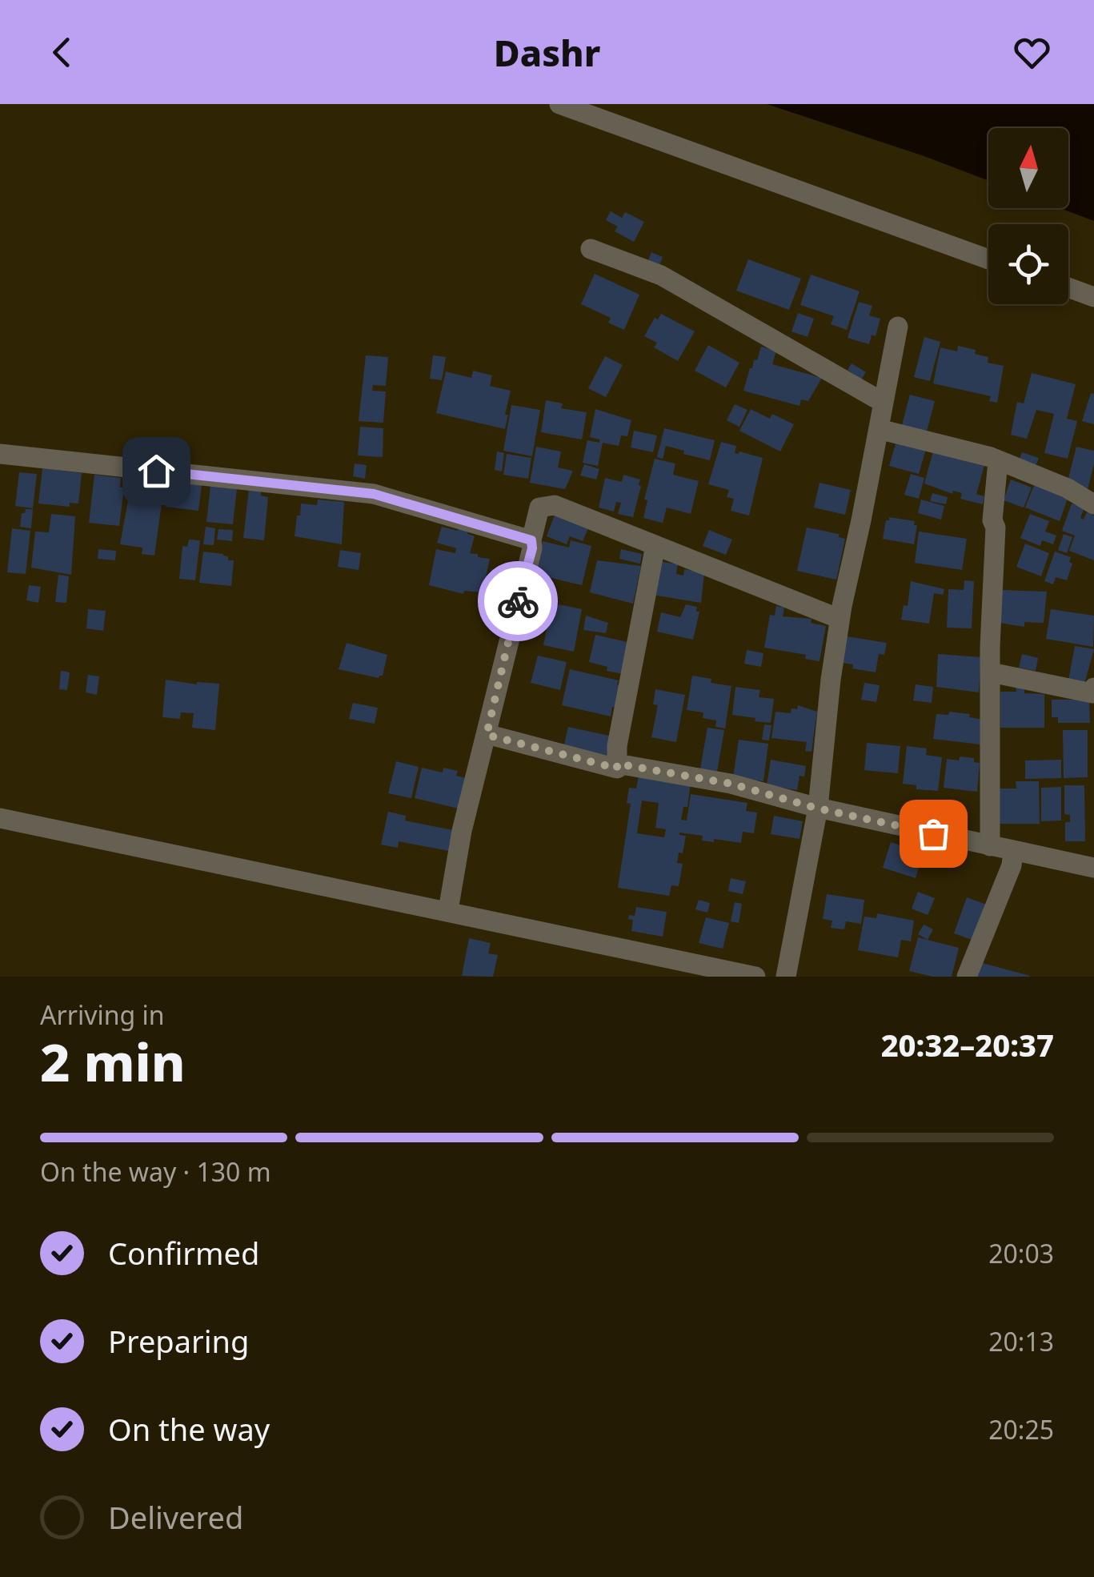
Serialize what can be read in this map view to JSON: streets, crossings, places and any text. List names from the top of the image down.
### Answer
{
  "north": "top",
  "page": {
    "header": "Dashr",
    "heading": ["2 min", "Arriving in", "20:32–20:37"],
    "bar": "On the way · 130 m",
    "list": [
      ["Confirmed", "20:03"],
      ["Preparing", "20:13"],
      ["On the way", "20:25"],
      "Delivered"
    ]
  }
}
